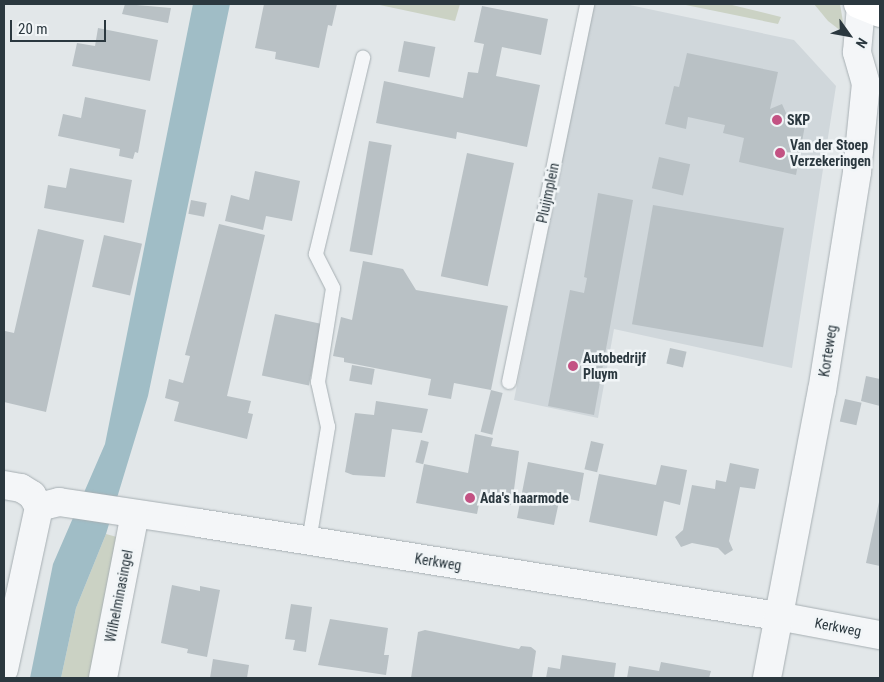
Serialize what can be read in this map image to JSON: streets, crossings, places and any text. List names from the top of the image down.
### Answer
{
  "streets": {
    "street": ["Korteweg", "Kerkweg", "Wilhelminasingel"],
    "lane": ["Pluijmplein"]
  },
  "crossings": [
    ["Korteweg", "Kerkweg"],
    ["Kerkweg", "Wilhelminasingel"]
  ],
  "places": [
    "SKP",
    "Van der Stoep Verzekeringen",
    "Autobedrijf Pluym",
    "Ada's haarmode"
  ],
  "scale_bar": "20 m",
  "north": "bottom right"
}
